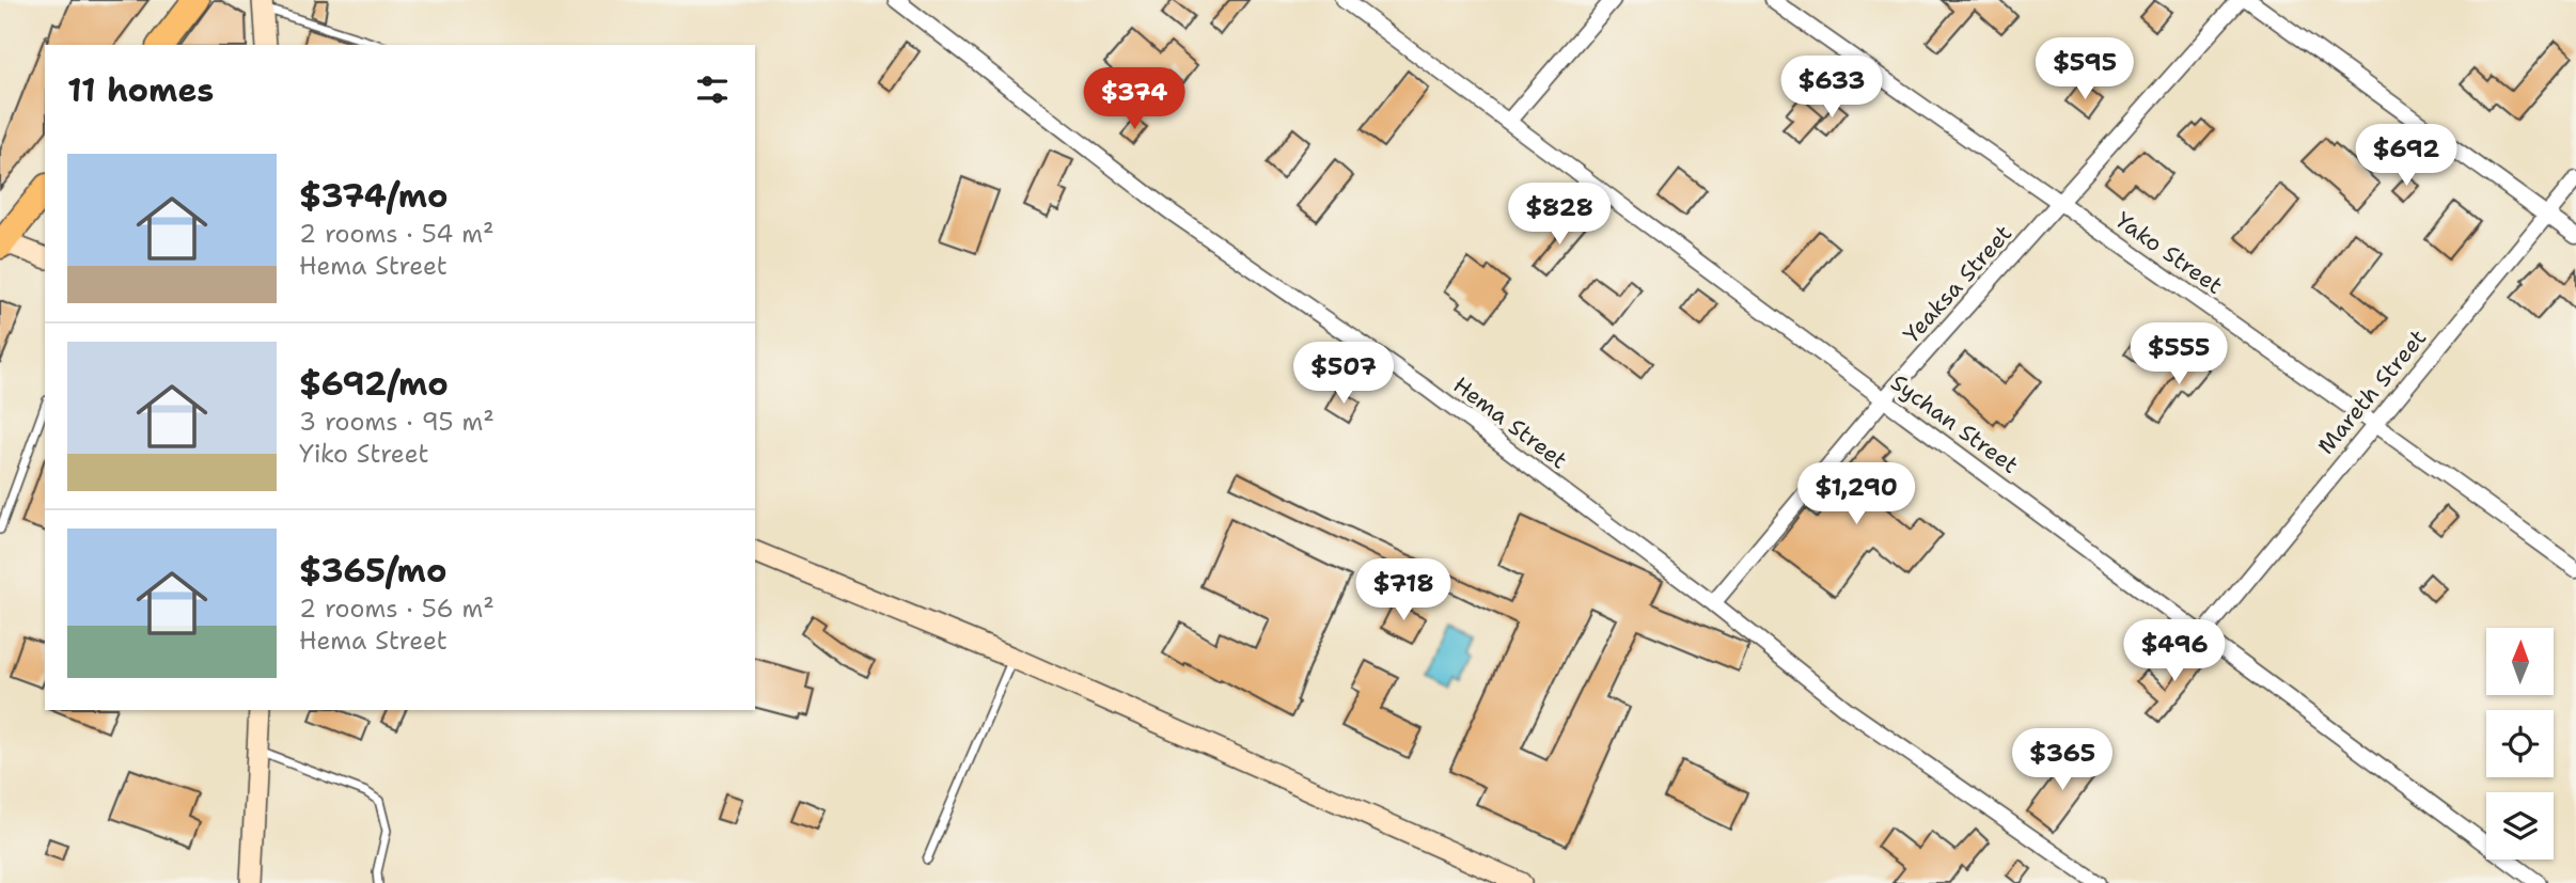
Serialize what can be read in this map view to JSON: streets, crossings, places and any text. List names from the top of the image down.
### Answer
{
  "streets": {
    "street": [
      "Yako Street",
      "Yeaksa Street",
      "Mareth Street",
      "Hema Street",
      "Sychan Street"
    ]
  },
  "crossings": [
    ["Yako Street", "Yeaksa Street"],
    ["Yako Street", "Mareth Street"],
    ["Yeaksa Street", "Hema Street"],
    ["Yeaksa Street", "Sychan Street"],
    ["Mareth Street", "Sychan Street"]
  ],
  "north": "top",
  "page": {
    "price": [
      "$595",
      "$633",
      "$374",
      "$692",
      "$828",
      "$555",
      "$507",
      "$1,290",
      "$718",
      "$496",
      "$365"
    ],
    "heading": "11 homes",
    "list": [
      {
        "name": "$374/mo",
        "note": "2 rooms · 54 m² · Hema Street"
      },
      {
        "name": "$692/mo",
        "note": "3 rooms · 95 m² · Yiko Street"
      },
      {
        "name": "$365/mo",
        "note": "2 rooms · 56 m² · Hema Street"
      }
    ]
  }
}
